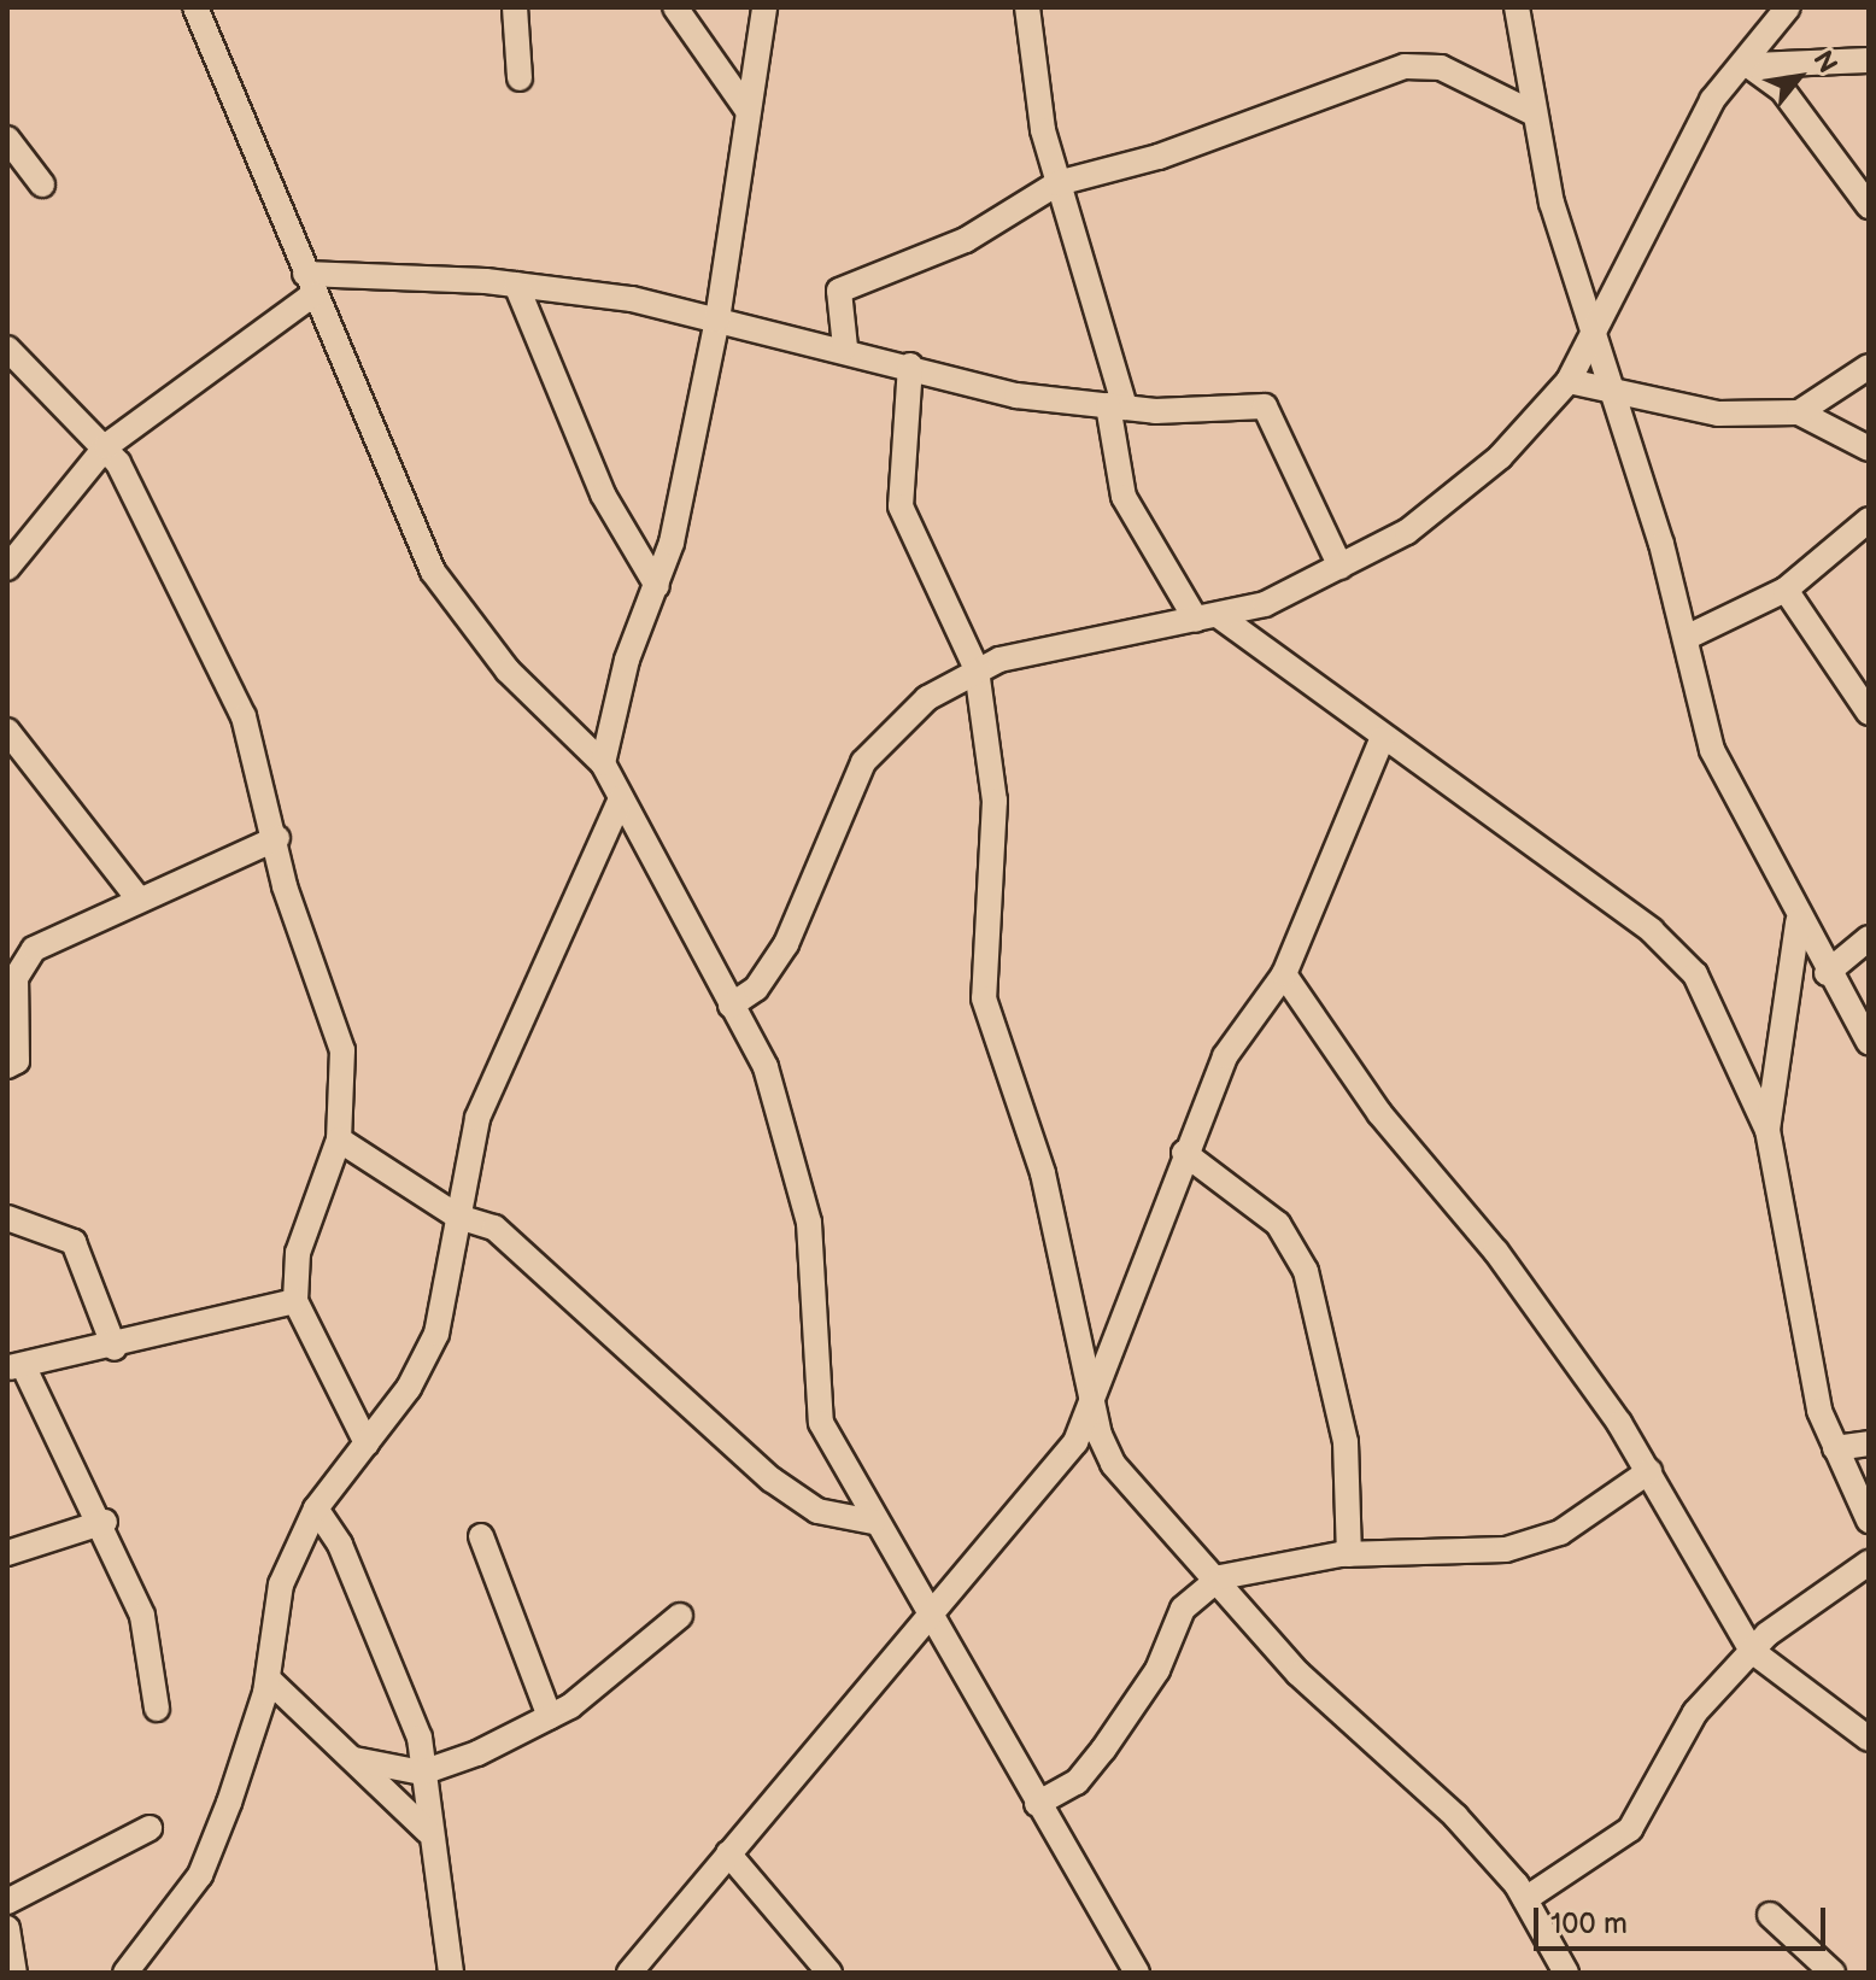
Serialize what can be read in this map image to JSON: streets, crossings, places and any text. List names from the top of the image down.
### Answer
{
  "scale_bar": "100 m",
  "north": "top right"
}
